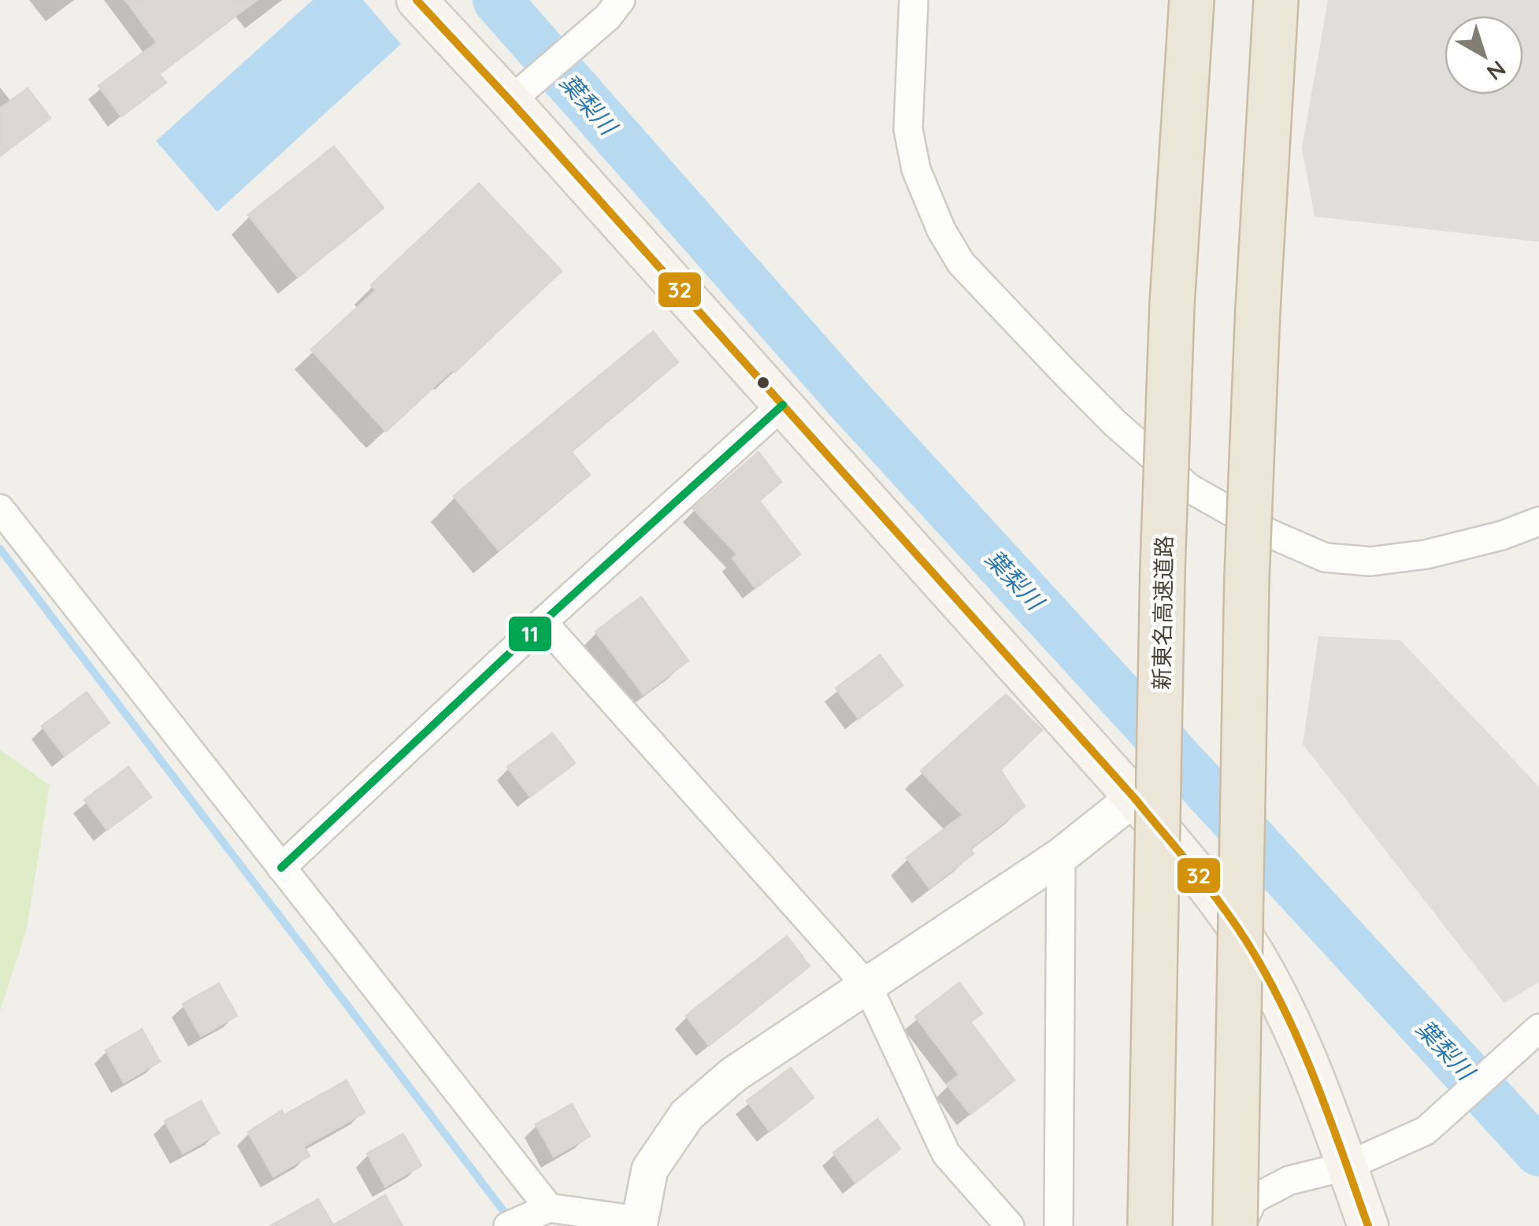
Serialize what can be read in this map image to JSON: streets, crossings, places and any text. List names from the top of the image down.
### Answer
{
  "streets": {
    "highway": ["新東名高速道路"]
  },
  "water": ["葉梨川"],
  "lines": ["transit line 32", "transit line 11"],
  "north": "bottom right"
}
